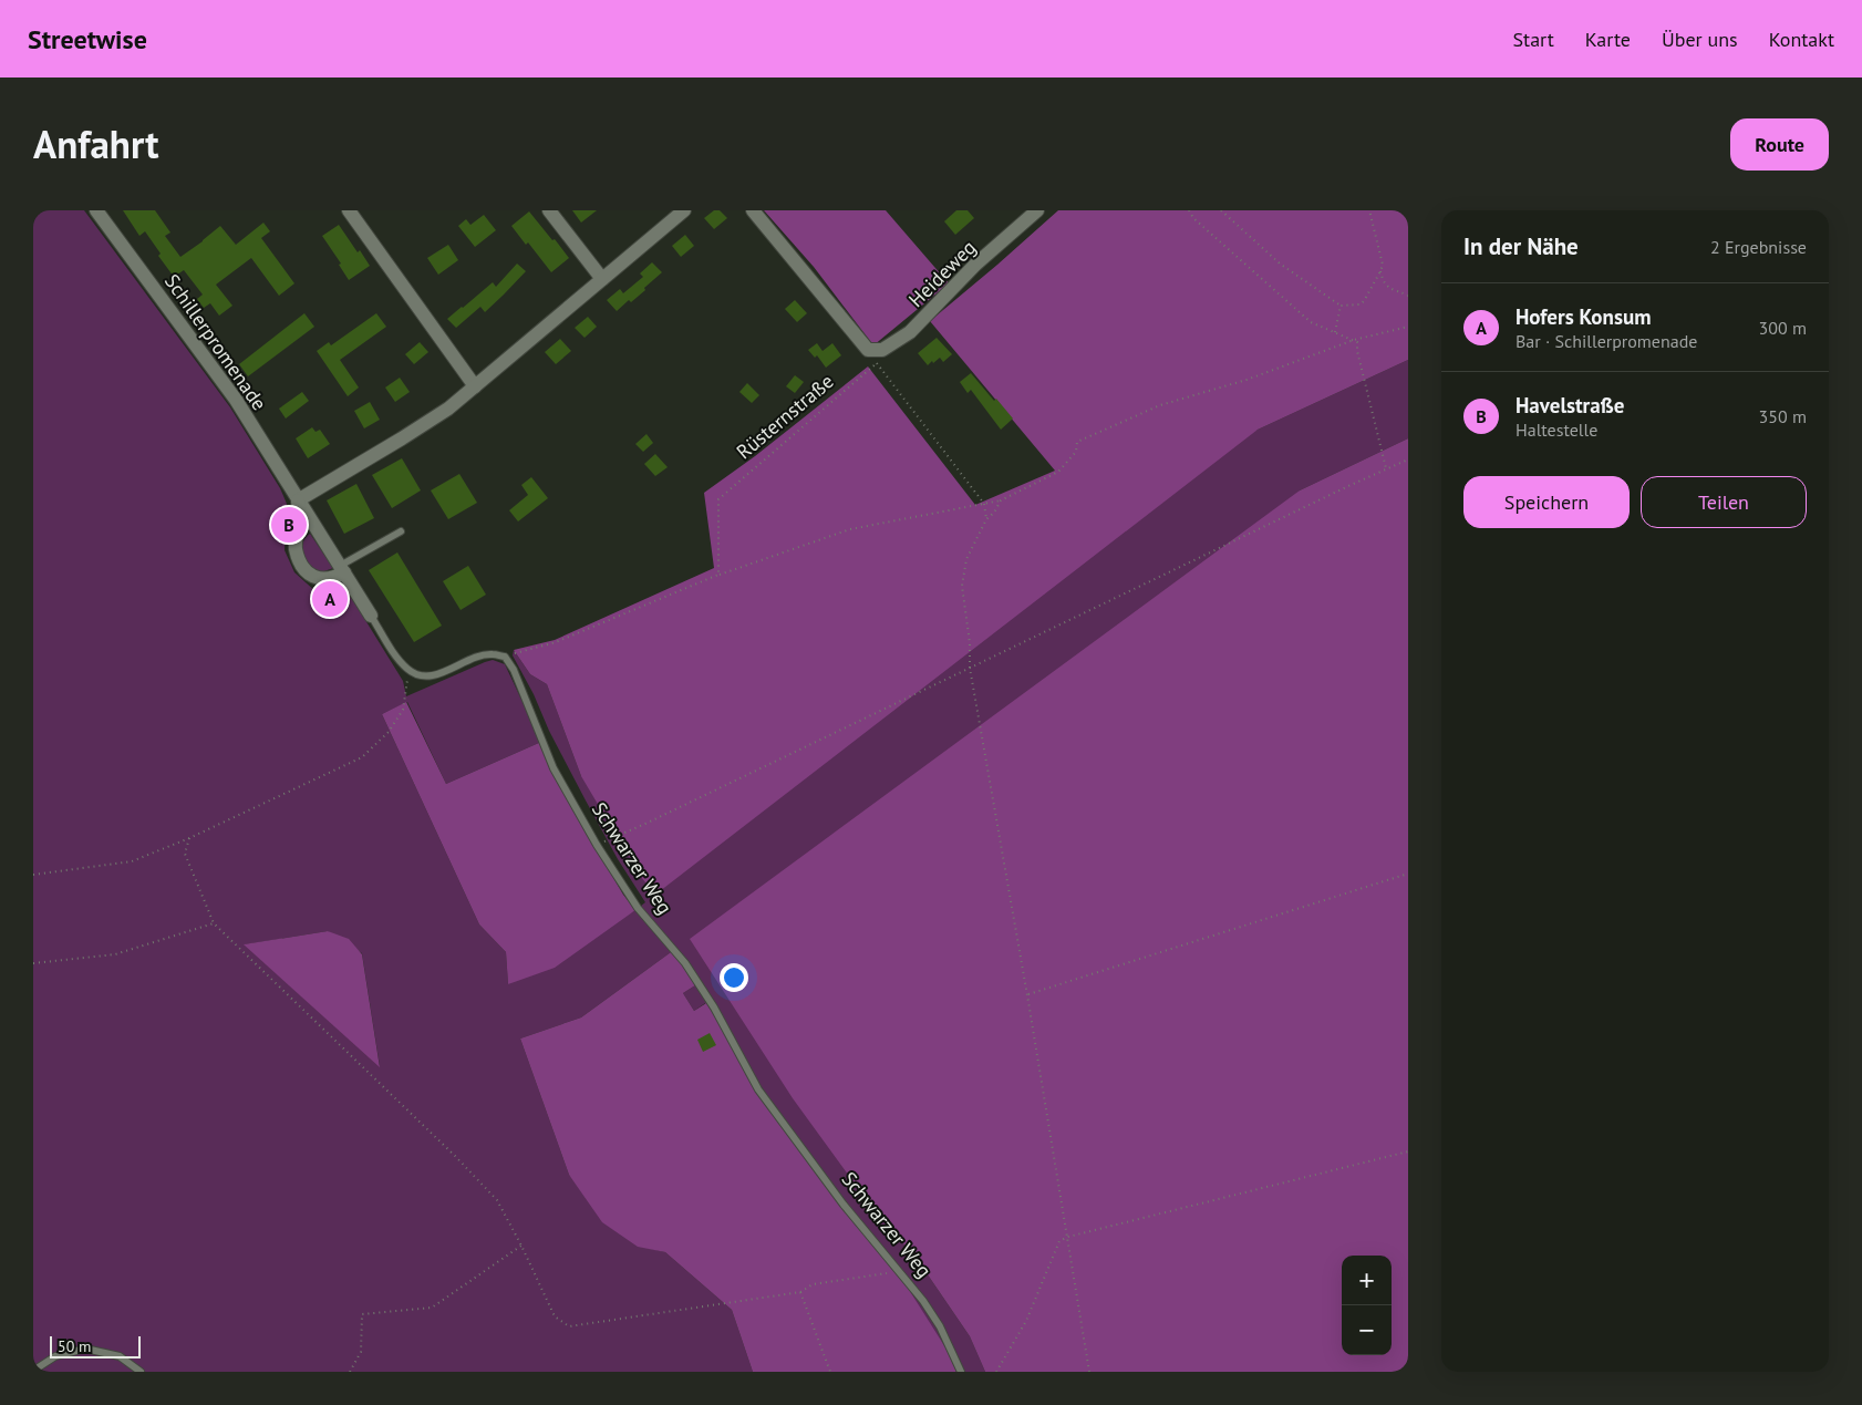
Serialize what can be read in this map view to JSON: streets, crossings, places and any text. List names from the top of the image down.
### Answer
{
  "streets": {
    "street": ["Heideweg", "Schillerpromenade"],
    "lane": ["Schwarzer Weg"],
    "path": ["Rüsternstraße"]
  },
  "scale_bar": "50 m",
  "page": {
    "header": "Streetwise",
    "nav": [
      "Start",
      "Karte",
      "Über uns",
      "Kontakt"
    ],
    "title": "Anfahrt",
    "buttons": [
      "Route",
      ["Speichern", "Teilen"]
    ],
    "heading": ["In der Nähe", "2 Ergebnisse"],
    "list": [
      {
        "mark": "A",
        "name": "Hofers Konsum",
        "note": "Bar · Schillerpromenade",
        "value": "300 m"
      },
      {
        "mark": "B",
        "name": "Havelstraße",
        "note": "Haltestelle",
        "value": "350 m"
      }
    ],
    "pins": ["B", "A"],
    "map_buttons": ["+", "−"],
    "scale": "50 m"
  }
}
